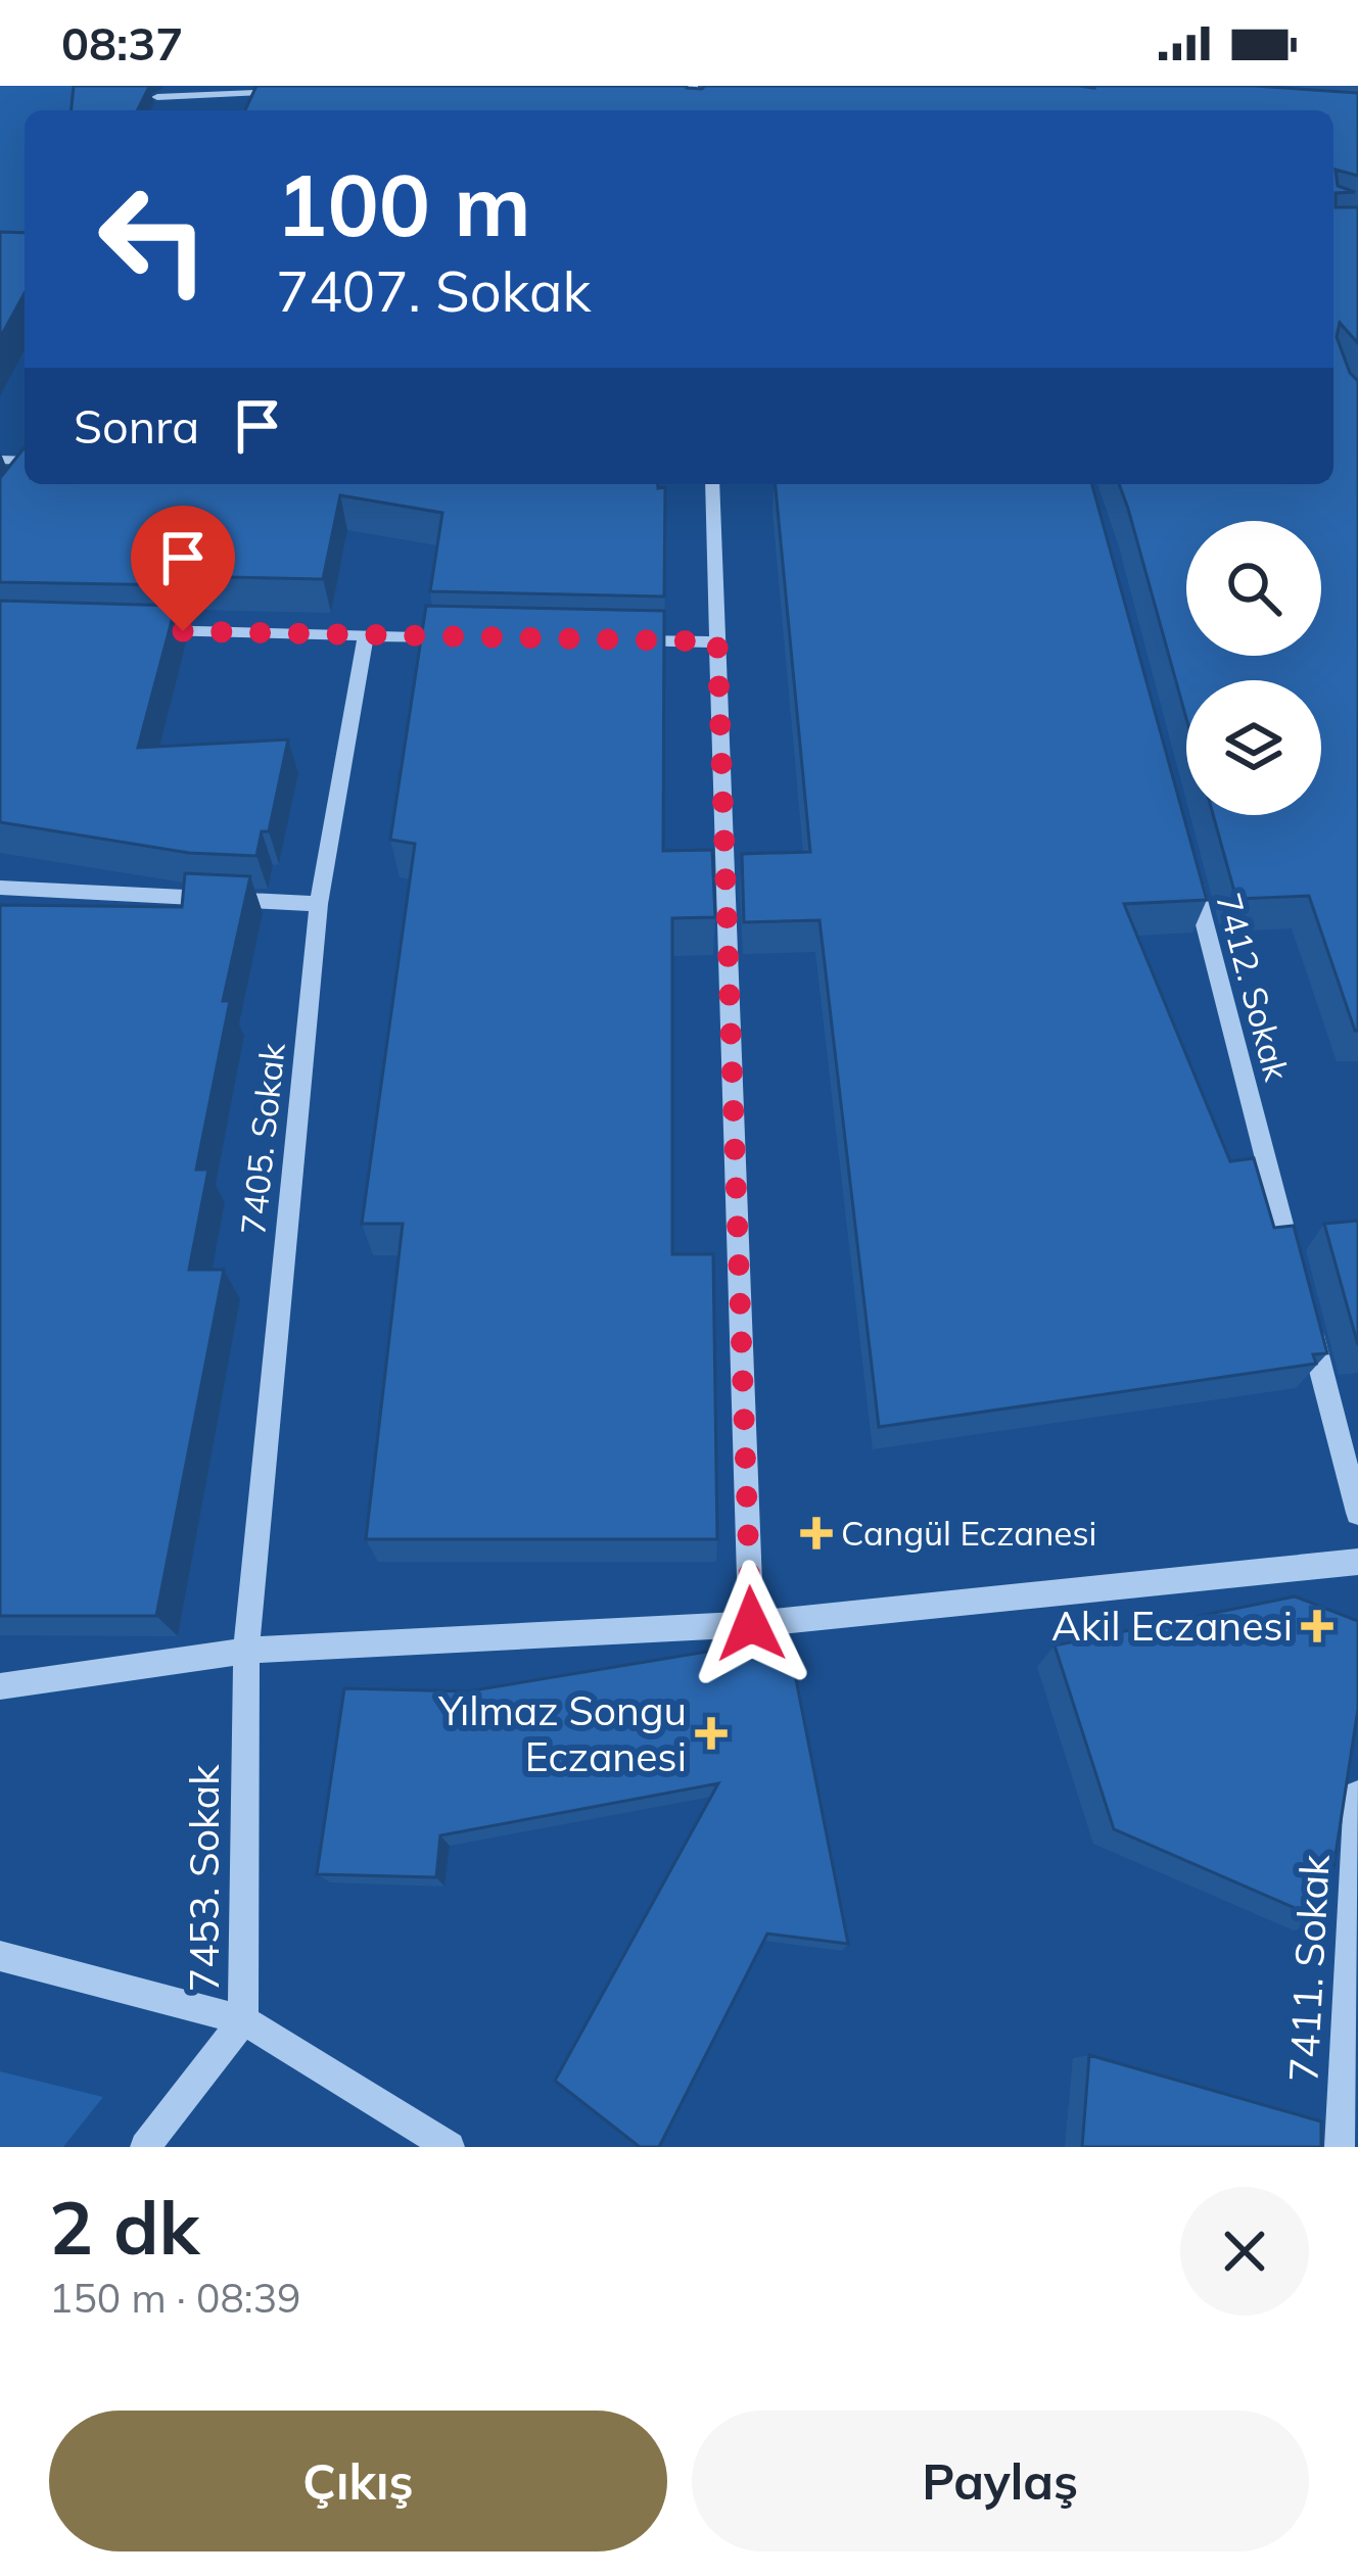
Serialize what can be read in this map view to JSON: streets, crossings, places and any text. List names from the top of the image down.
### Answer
{
  "streets": {
    "street": [
      "7412. Sokak",
      "7405. Sokak",
      "7453. Sokak",
      "7411. Sokak"
    ]
  },
  "crossings": [
    ["7405. Sokak", "7453. Sokak"]
  ],
  "places": {
    "health": ["Cangül Eczanesi", "Akil Eczanesi", "Yılmaz Songu Eczanesi"]
  },
  "page": {
    "status": "08:37",
    "turn": ["100 m", "7407. Sokak"],
    "then": "Sonra",
    "heading": ["2 dk", "150 m · 08:39"],
    "buttons": ["Çıkış", "Paylaş"]
  }
}
